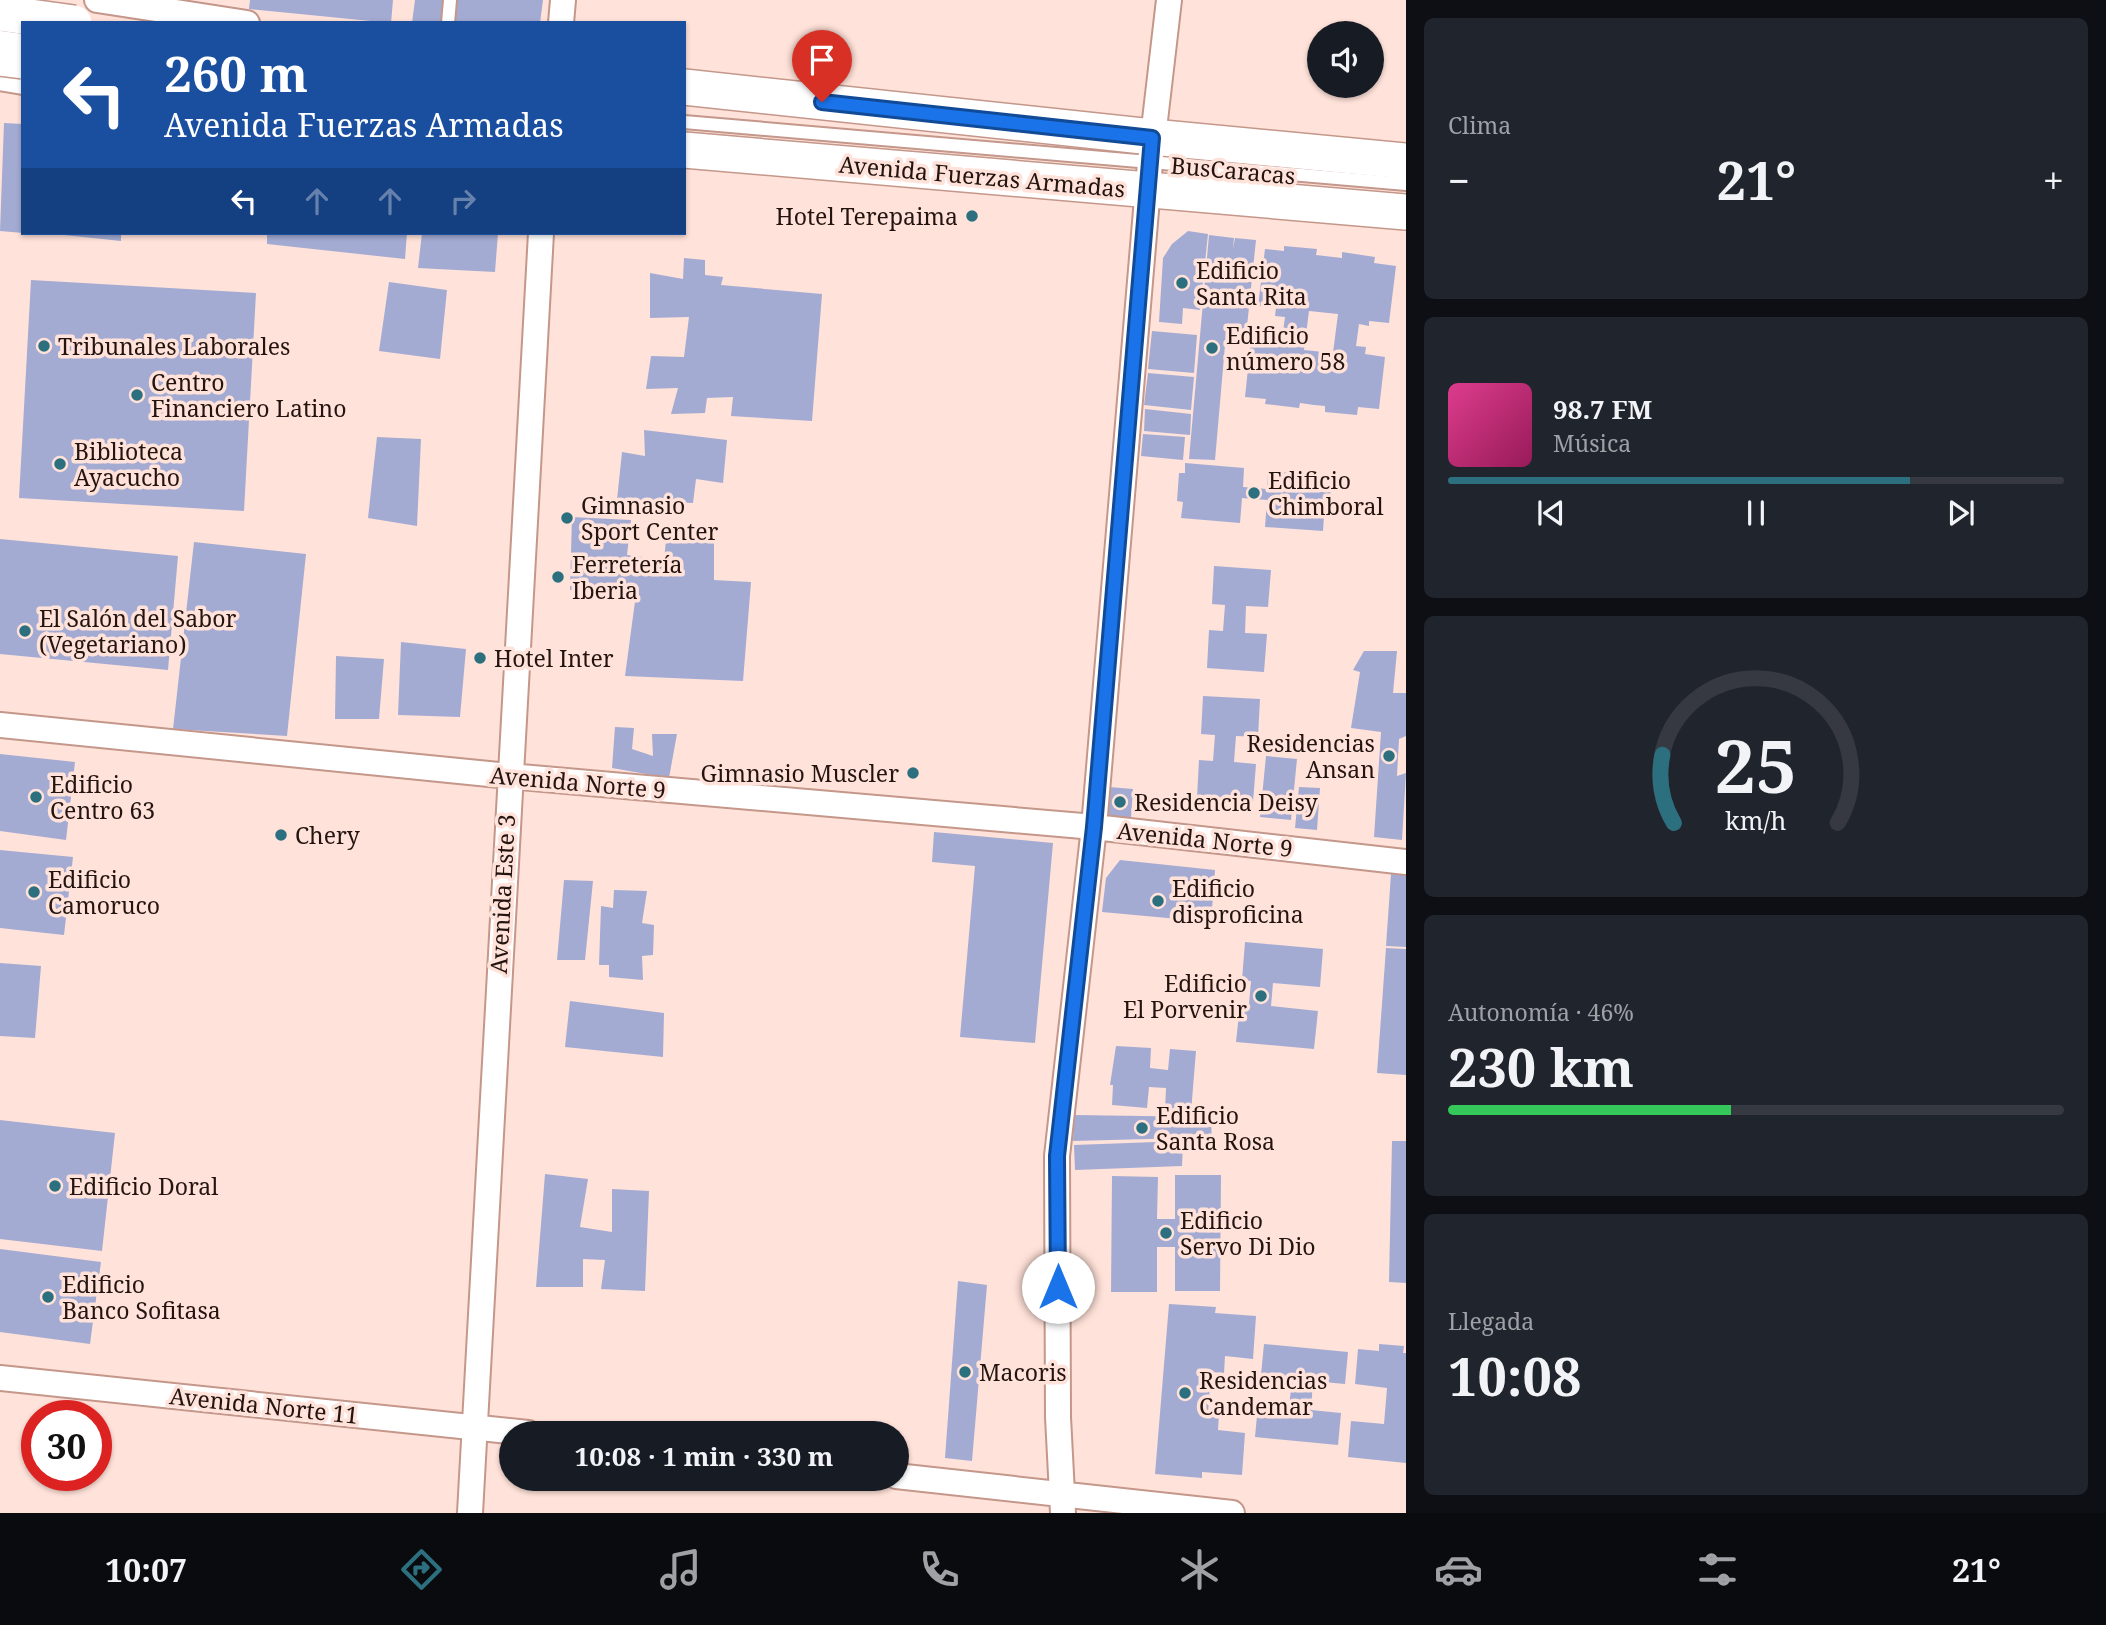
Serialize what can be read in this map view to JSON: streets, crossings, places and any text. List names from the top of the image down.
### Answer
{
  "streets": {
    "main road": ["Avenida Fuerzas Armadas"],
    "street": ["Avenida Norte 9", "Avenida Este 3", "Avenida Norte 11"],
    "lane": ["BusCaracas"]
  },
  "crossings": [
    ["BusCaracas", "Avenida Fuerzas Armadas"],
    ["Avenida Norte 9", "Avenida Este 3"],
    ["Avenida Este 3", "Avenida Norte 11"]
  ],
  "places": [
    "Hotel Terepaima",
    "Edificio Santa Rita",
    "Tribunales Laborales",
    "Edificio número 58",
    "Centro Financiero Latino",
    "Biblioteca Ayacucho",
    "Edificio Chimboral",
    "Gimnasio Sport Center",
    "Ferretería Iberia",
    "El Salón del Sabor (Vegetariano)",
    "Hotel Inter",
    "Residencias Ansan",
    "Gimnasio Muscler",
    "Edificio Centro 63",
    "Residencia Deisy",
    "Chery",
    "Edificio Camoruco",
    "Edificio disproficina",
    "Edificio El Porvenir",
    "Edificio Santa Rosa",
    "Edificio Doral",
    "Edificio Servo Di Dio",
    "Edificio Banco Sofitasa",
    "Macoris",
    "Residencias Candemar"
  ],
  "page": {
    "tile": [
      "Clima",
      ["Autonomía · 46%", "230 km"],
      ["Llegada", "10:08"]
    ],
    "turn": ["260 m", "Avenida Fuerzas Armadas"],
    "heat": ["−", "21°", "+"],
    "song": ["98.7 FM", "Música"],
    "limit": "30",
    "trip": "10:08 · 1 min · 330 m",
    "tabs": ["10:07", "21°"],
    "gauge": ["25", "km/h"]
  }
}
